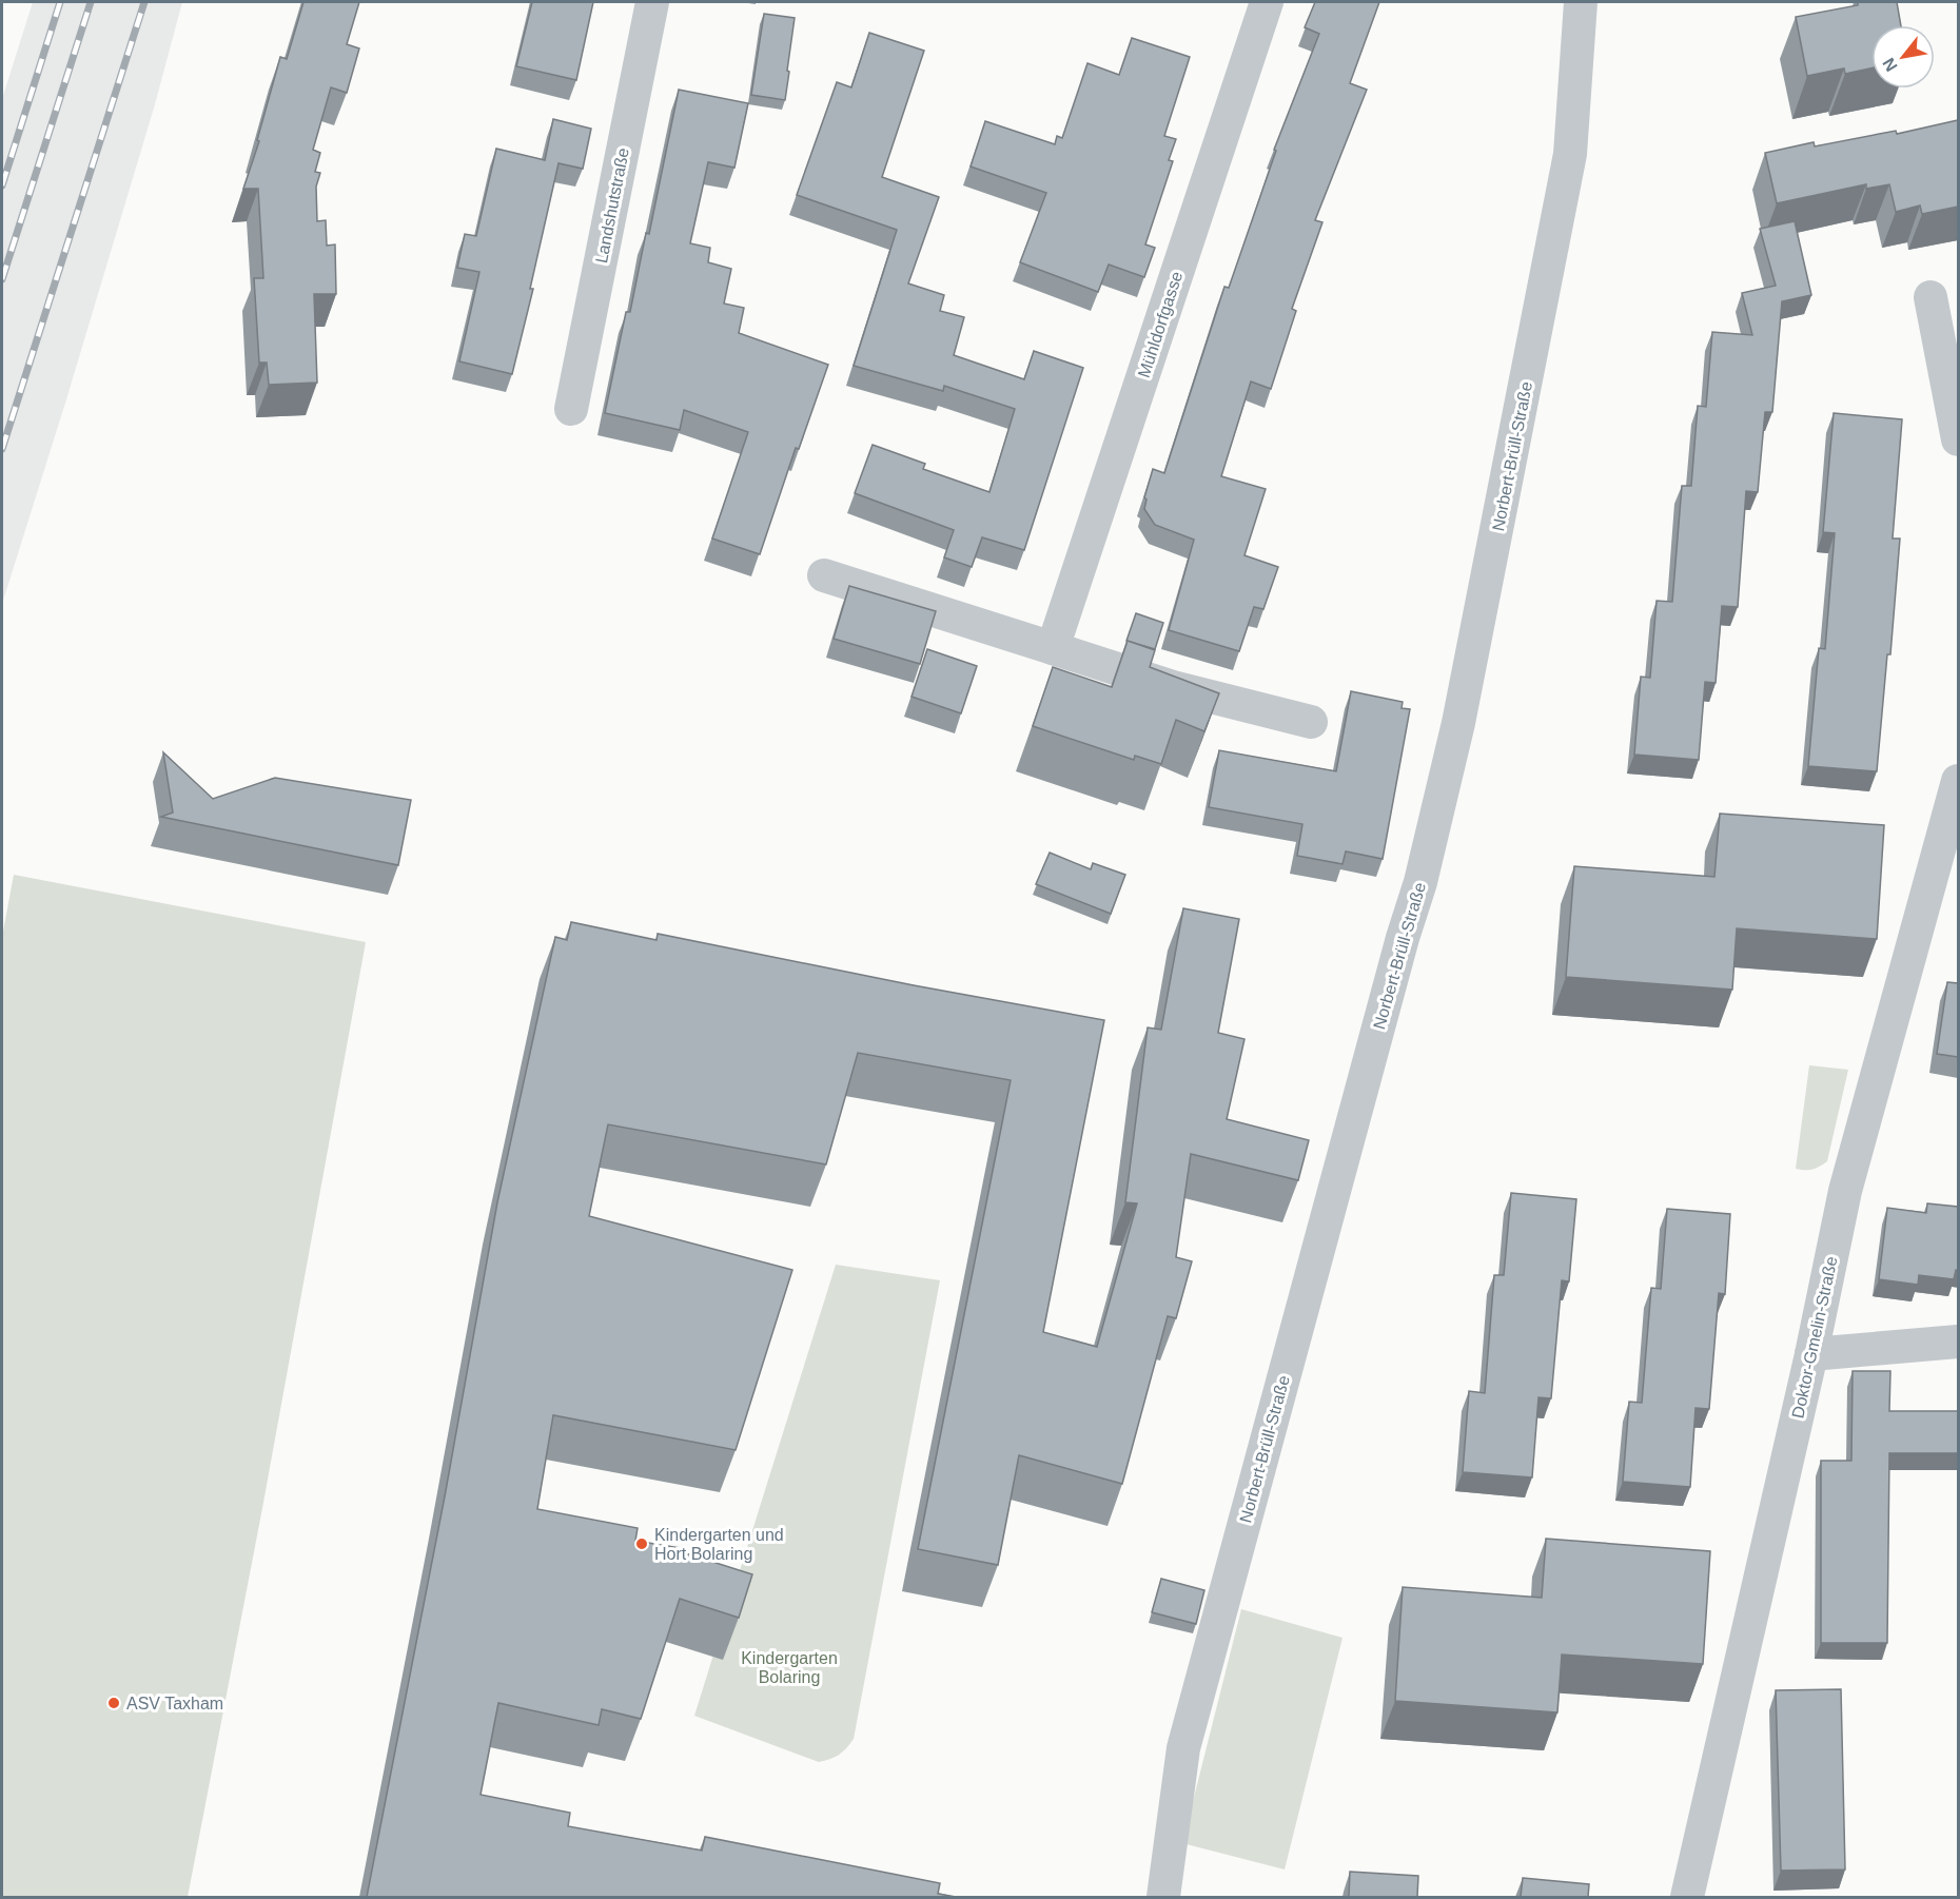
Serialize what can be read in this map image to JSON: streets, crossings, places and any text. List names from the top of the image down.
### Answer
{
  "streets": {
    "street": [
      "Landshutstraße",
      "Mühldorfgasse",
      "Norbert-Brüll-Straße",
      "Doktor-Gmelin-Straße"
    ]
  },
  "parks": ["Kindergarten Bolaring"],
  "places": ["Kindergarten und Hort Bolaring", "ASV Taxham"],
  "north": "bottom left"
}
